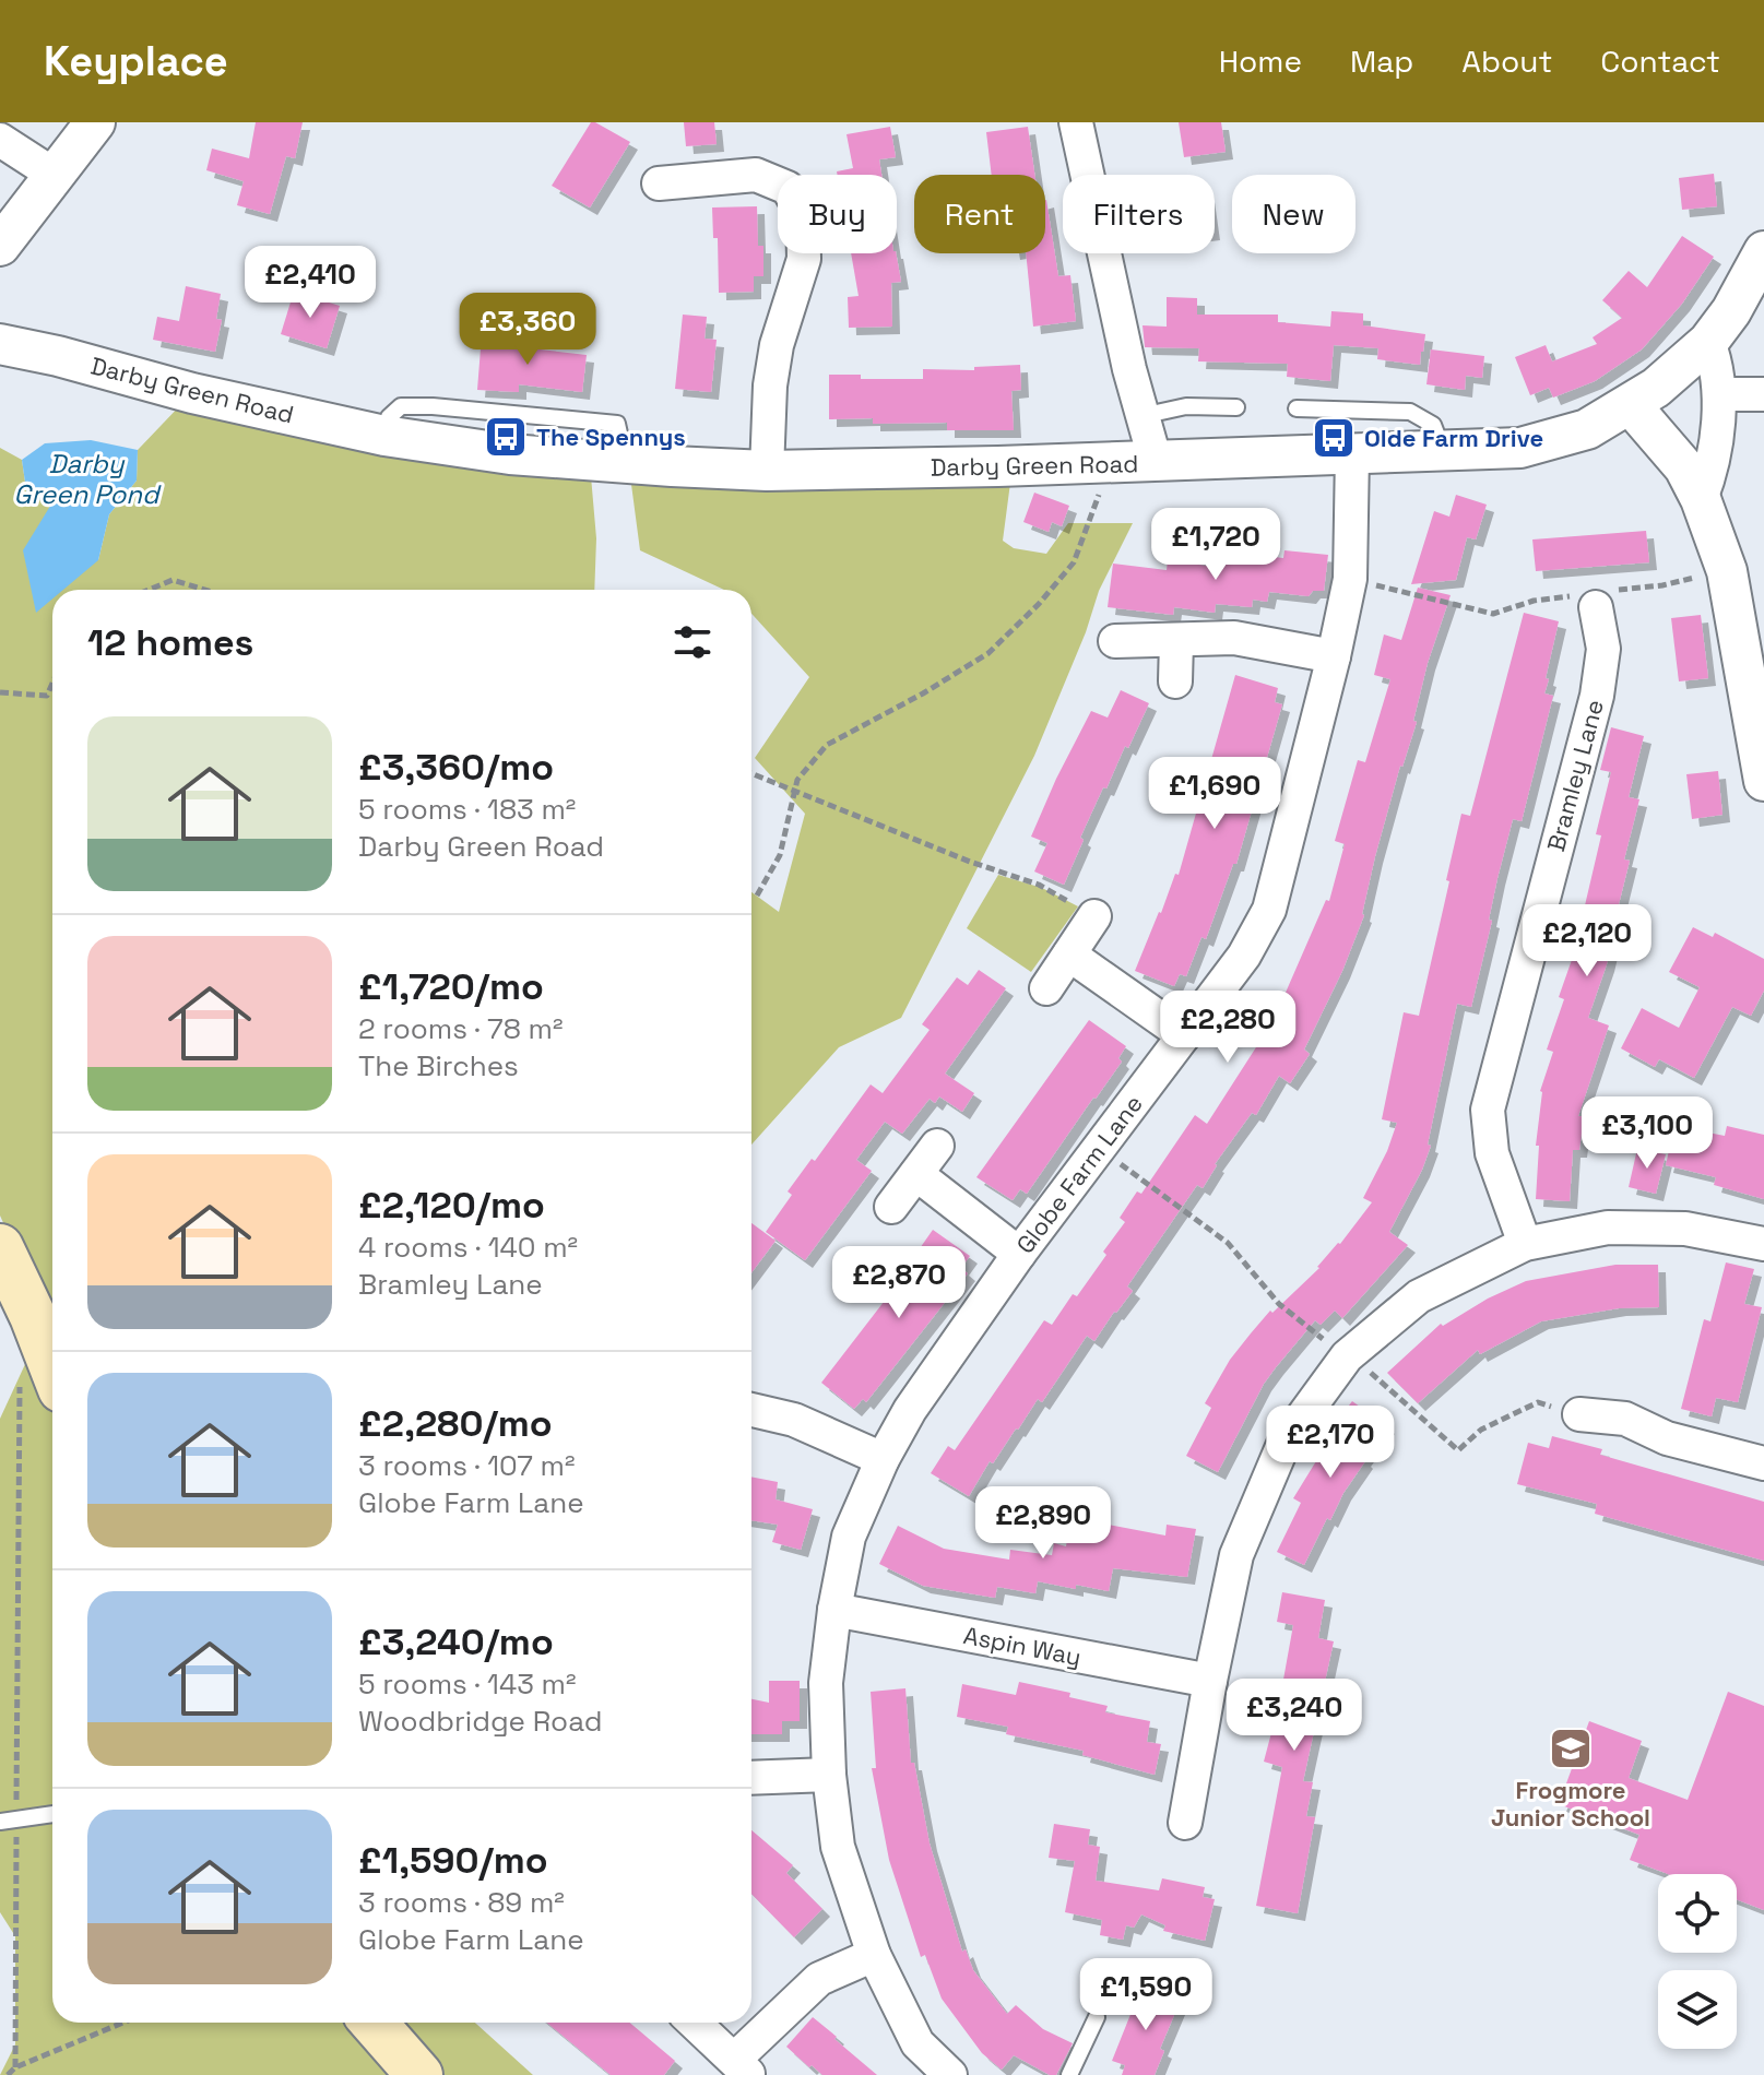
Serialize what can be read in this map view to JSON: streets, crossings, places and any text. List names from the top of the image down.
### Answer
{
  "streets": {
    "street": [
      "Darby Green Road",
      "Bramley Lane",
      "Globe Farm Lane",
      "Aspin Way"
    ]
  },
  "crossings": [
    ["Darby Green Road", "Globe Farm Lane"],
    ["Globe Farm Lane", "Aspin Way"]
  ],
  "water": ["Darby Green Pond"],
  "places": {
    "bus stop": ["The Spennys", "Olde Farm Drive"],
    "school or university": ["Frogmore Junior School"]
  },
  "page": {
    "header": "Keyplace",
    "nav": [
      "Home",
      "Map",
      "About",
      "Contact"
    ],
    "chip": [
      "Buy",
      "Rent",
      "Filters",
      "New"
    ],
    "price": [
      "£2,410",
      "£3,360",
      "£1,720",
      "£1,690",
      "£2,120",
      "£2,280",
      "£3,100",
      "£2,870",
      "£2,170",
      "£2,890",
      "£3,240",
      "£1,590"
    ],
    "heading": "12 homes",
    "list": [
      {
        "name": "£3,360/mo",
        "note": "5 rooms · 183 m² · Darby Green Road"
      },
      {
        "name": "£1,720/mo",
        "note": "2 rooms · 78 m² · The Birches"
      },
      {
        "name": "£2,120/mo",
        "note": "4 rooms · 140 m² · Bramley Lane"
      },
      {
        "name": "£2,280/mo",
        "note": "3 rooms · 107 m² · Globe Farm Lane"
      },
      {
        "name": "£3,240/mo",
        "note": "5 rooms · 143 m² · Woodbridge Road"
      },
      {
        "name": "£1,590/mo",
        "note": "3 rooms · 89 m² · Globe Farm Lane"
      }
    ]
  }
}
